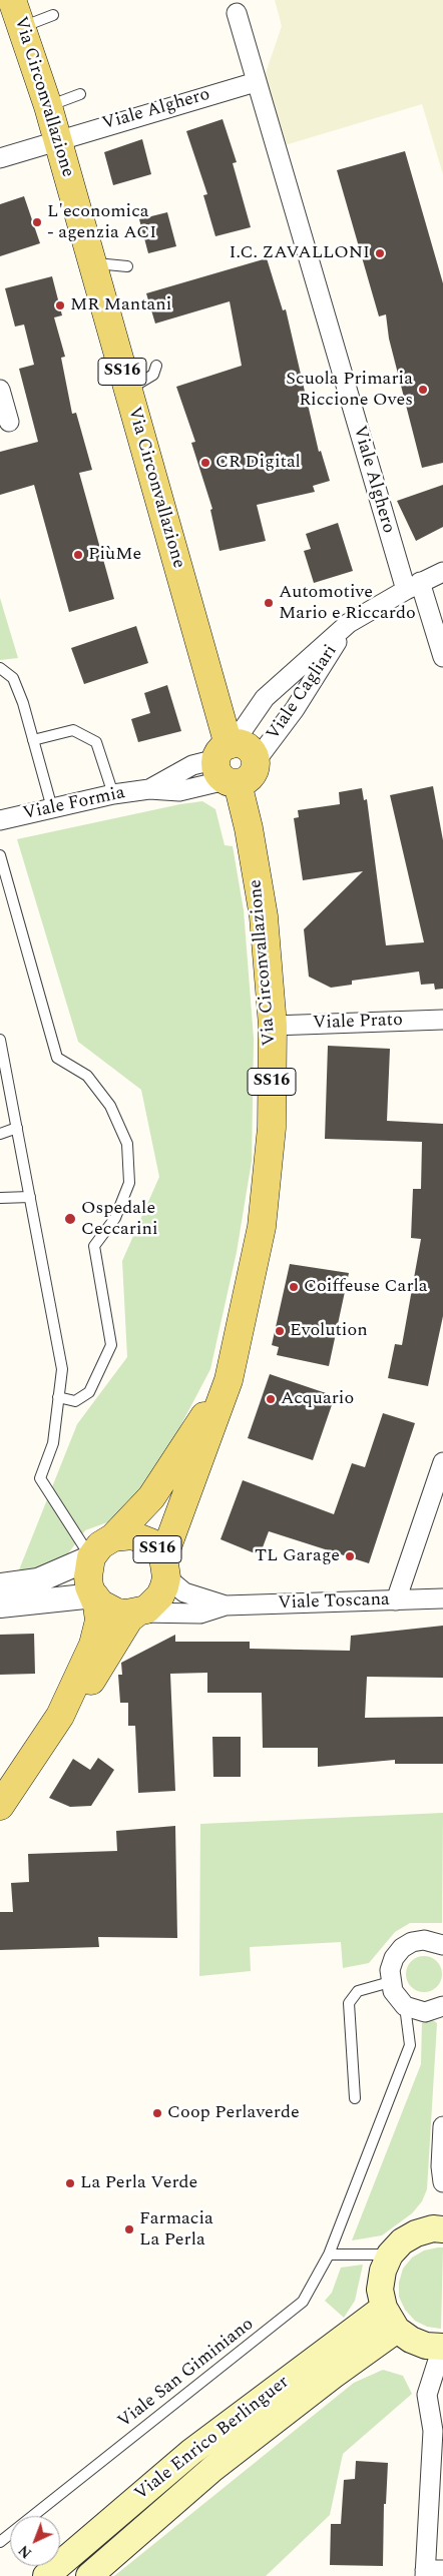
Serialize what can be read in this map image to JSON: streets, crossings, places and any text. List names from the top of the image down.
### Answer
{
  "streets": {
    "main road": ["Via Circonvallazione", "SS16", "Viale Enrico Berlinguer"],
    "street": [
      "Viale Alghero",
      "Viale Cagliari",
      "Viale Formia",
      "Viale Prato",
      "Viale Toscana"
    ],
    "lane": ["Viale San Giminiano"]
  },
  "crossings": [
    ["Via Circonvallazione", "Viale Alghero"],
    ["Via Circonvallazione", "SS16"],
    ["Via Circonvallazione", "Viale Cagliari"],
    ["Via Circonvallazione", "Viale Formia"],
    ["Via Circonvallazione", "Viale Prato"],
    ["Via Circonvallazione", "Viale Toscana"],
    ["Viale Alghero", "Viale Cagliari"],
    ["SS16", "Viale Toscana"],
    ["Viale Cagliari", "Viale Formia"]
  ],
  "places": [
    "L'economica - agenzia ACI",
    "I.C. ZAVALLONI",
    "MR Mantani",
    "Scuola Primaria Riccione Oves",
    "CR Digital",
    "PiùMe",
    "Automotive Mario e Riccardo",
    "Ospedale Ceccarini",
    "Coiffeuse Carla",
    "Evolution",
    "Acquario",
    "TL Garage",
    "Coop Perlaverde",
    "La Perla Verde",
    "Farmacia La Perla"
  ],
  "north": "bottom left"
}
